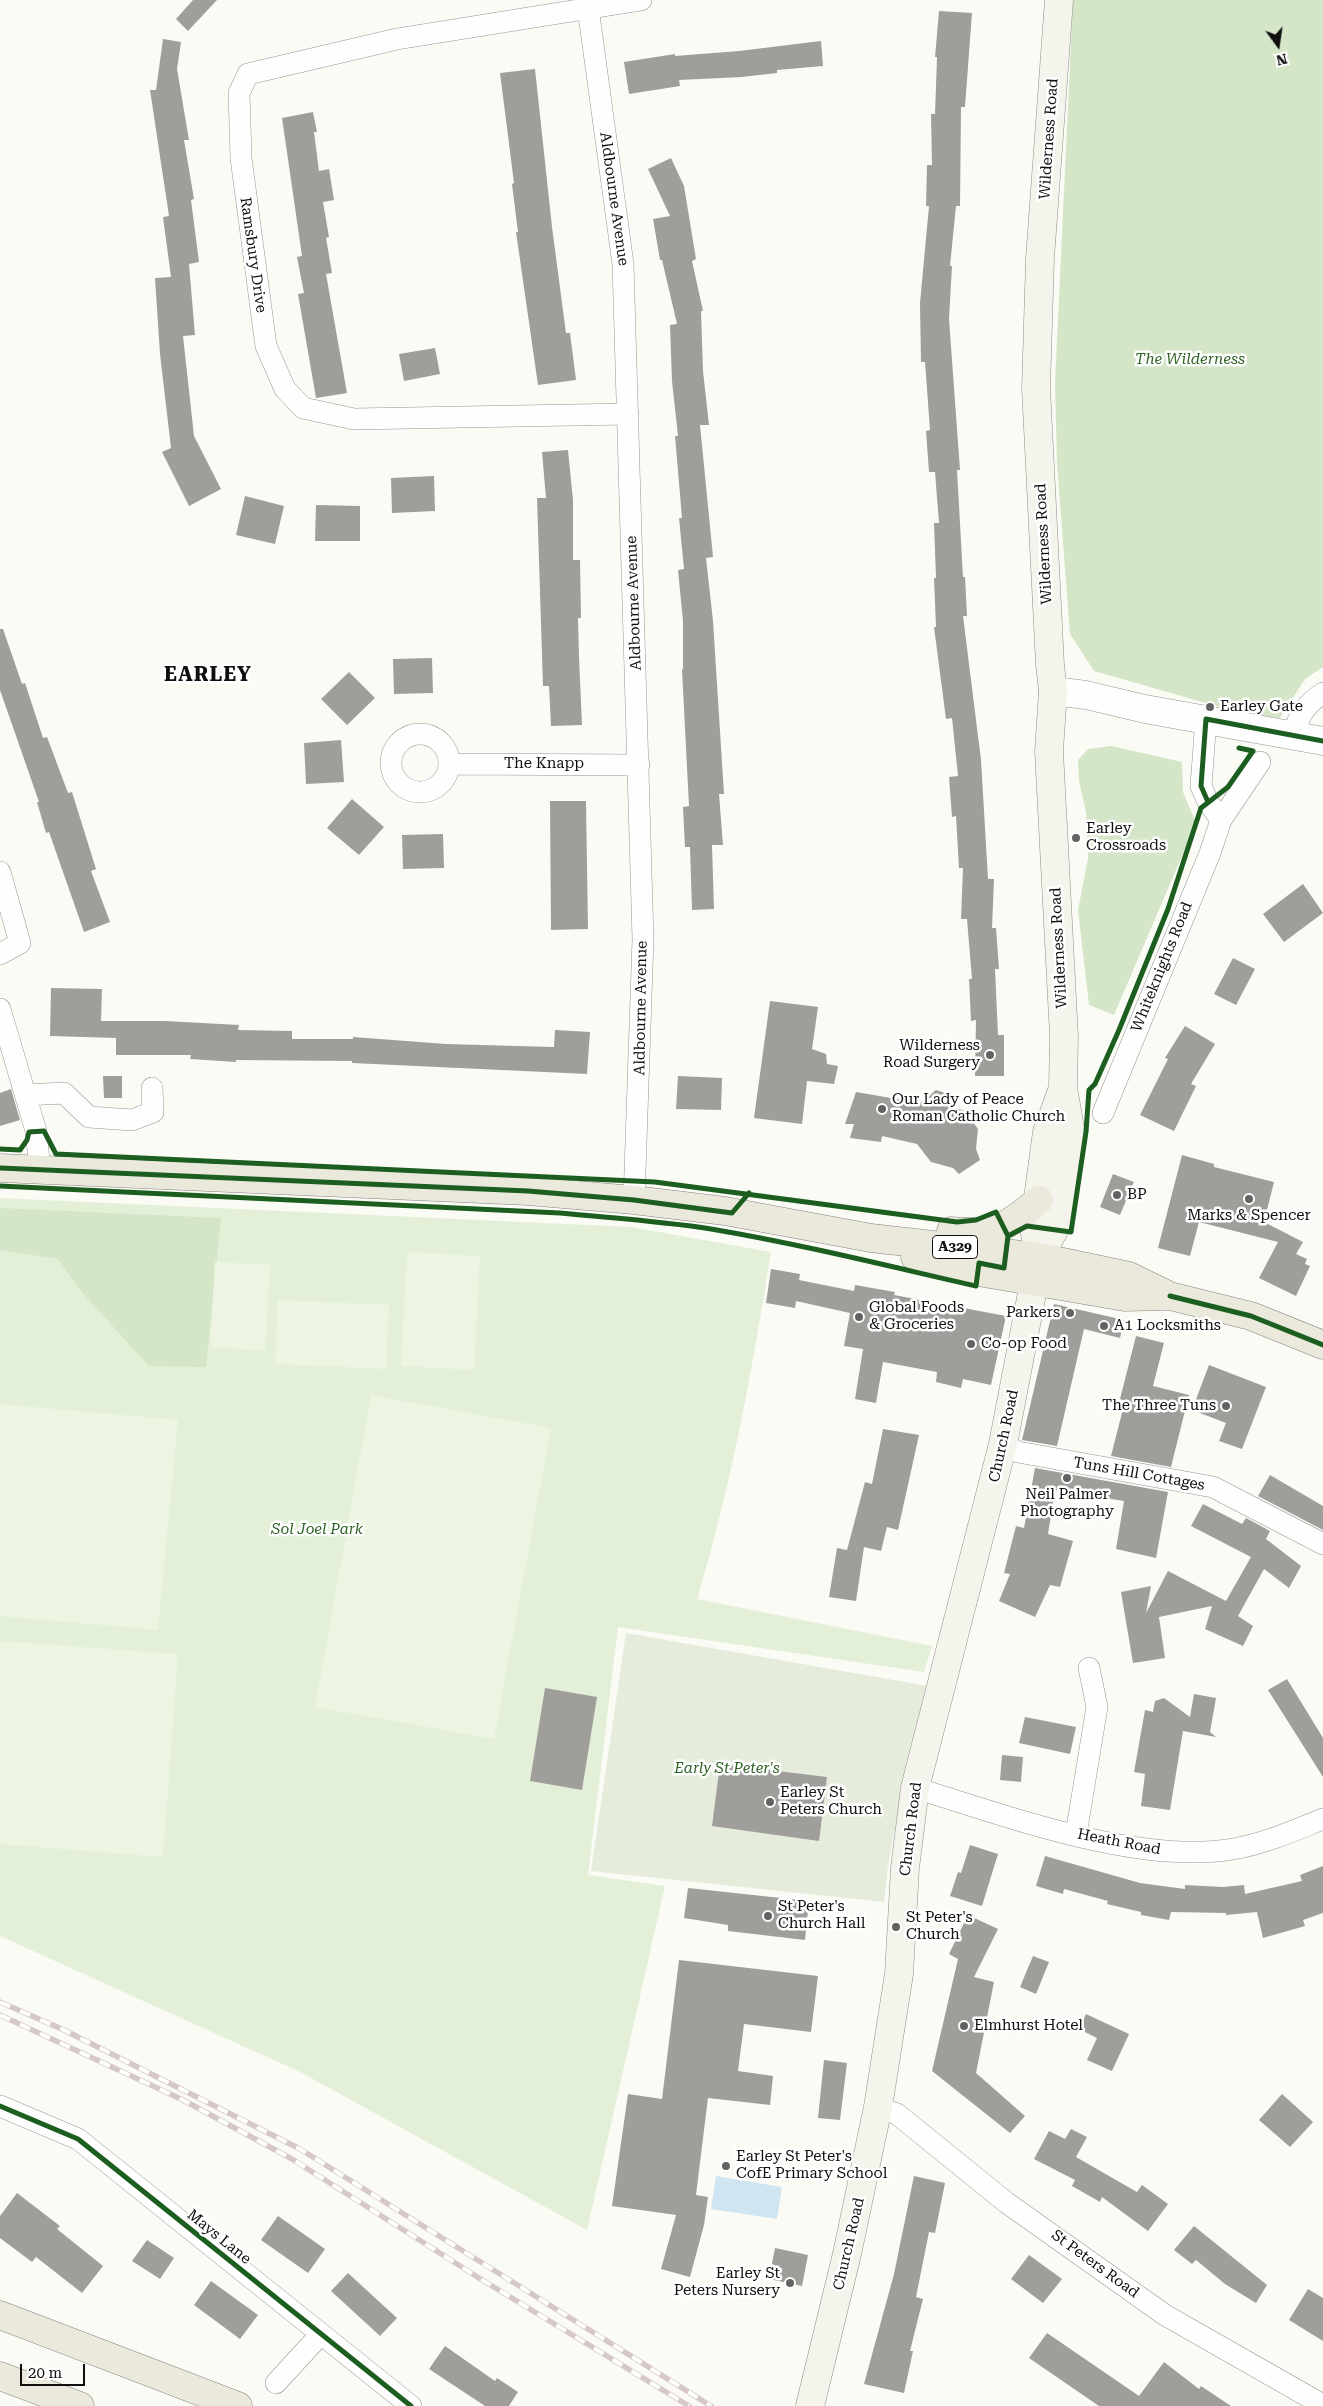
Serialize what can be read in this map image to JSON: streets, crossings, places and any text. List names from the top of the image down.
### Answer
{
  "streets": {
    "main road": ["Wilderness Road", "A329", "Church Road"],
    "street": [
      "Aldbourne Avenue",
      "Ramsbury Drive",
      "The Knapp",
      "Whiteknights Road",
      "Tuns Hill Cottages",
      "Heath Road",
      "Mays Lane",
      "St Peters Road"
    ]
  },
  "crossings": [
    ["Wilderness Road", "A329"],
    ["Wilderness Road", "Church Road"],
    ["Aldbourne Avenue", "Ramsbury Drive"],
    ["Aldbourne Avenue", "The Knapp"],
    ["Aldbourne Avenue", "A329"],
    ["A329", "Church Road"],
    ["Church Road", "Tuns Hill Cottages"],
    ["Church Road", "Heath Road"],
    ["Church Road", "St Peters Road"]
  ],
  "districts": ["EARLEY"],
  "parks": ["The Wilderness", "Sol Joel Park", "Early St Peter's"],
  "places": [
    "Earley Gate",
    "Earley Crossroads",
    "Wilderness Road Surgery",
    "Our Lady of Peace Roman Catholic Church",
    "BP",
    "Marks & Spencer",
    "Parkers",
    "Global Foods & Groceries",
    "A1 Locksmiths",
    "Co-op Food",
    "The Three Tuns",
    "Neil Palmer Photography",
    "Earley St Peters Church",
    "St Peter's Church Hall",
    "St Peter's Church",
    "Elmhurst Hotel",
    "Earley St Peter's CofE Primary School",
    "Earley St Peters Nursery"
  ],
  "scale_bar": "20 m",
  "north": "bottom"
}
